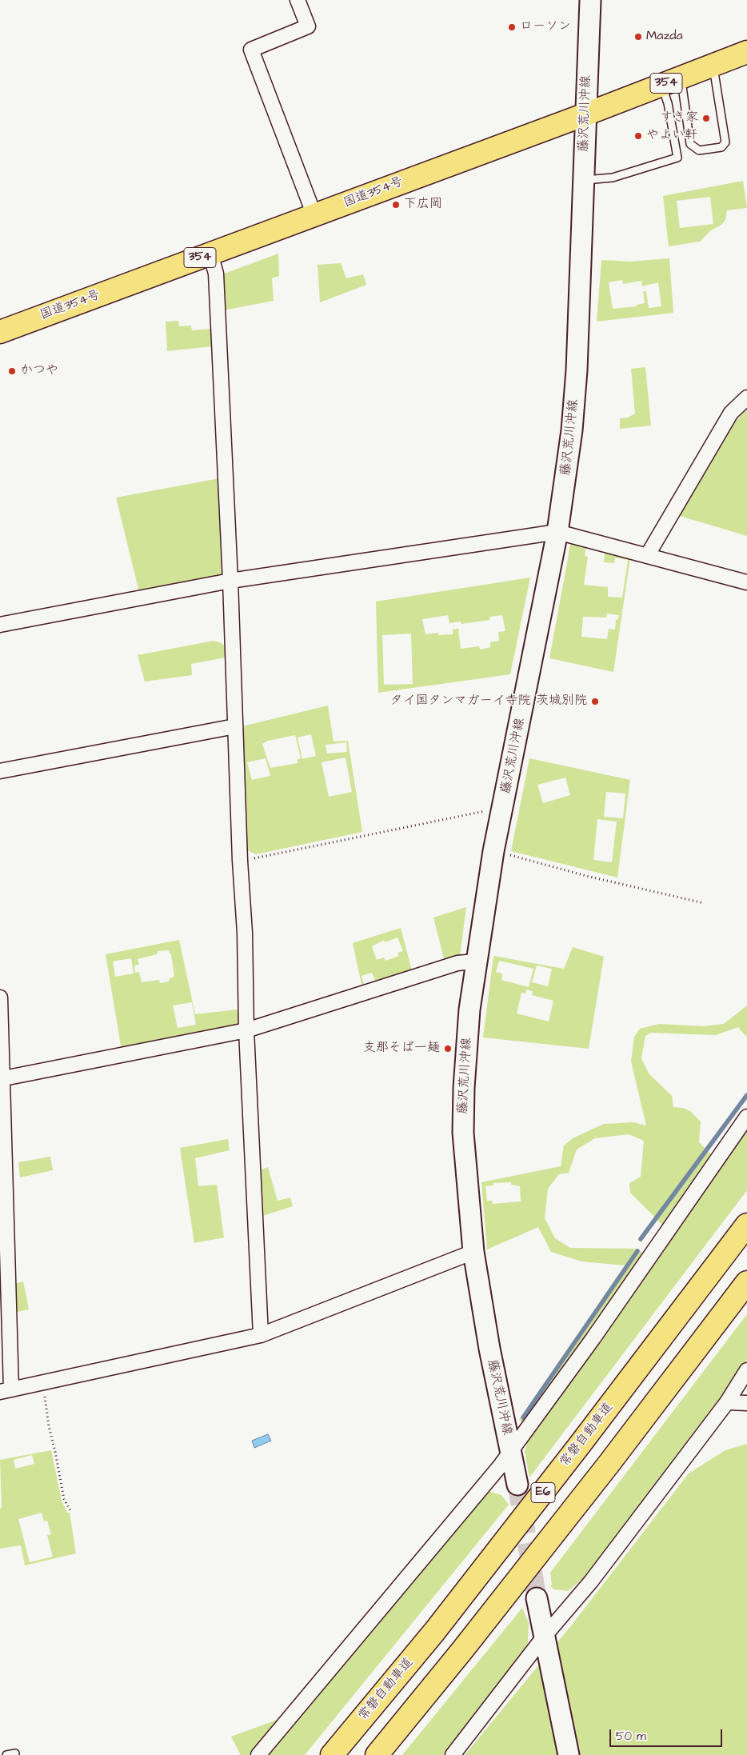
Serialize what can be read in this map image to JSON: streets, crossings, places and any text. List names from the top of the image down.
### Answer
{
  "streets": {
    "highway": [
      "354",
      "国道354号",
      "常磐自動車道",
      "E6"
    ],
    "main road": ["藤沢荒川沖線"]
  },
  "crossings": [
    ["藤沢荒川沖線", "国道354号"]
  ],
  "places": [
    "ローソン",
    "Mazda",
    "すき家",
    "やよい軒",
    "下広岡",
    "かつや",
    "タイ国タンマガーイ寺院 茨城別院",
    "支那そば一麺"
  ],
  "scale_bar": "50 m"
}
